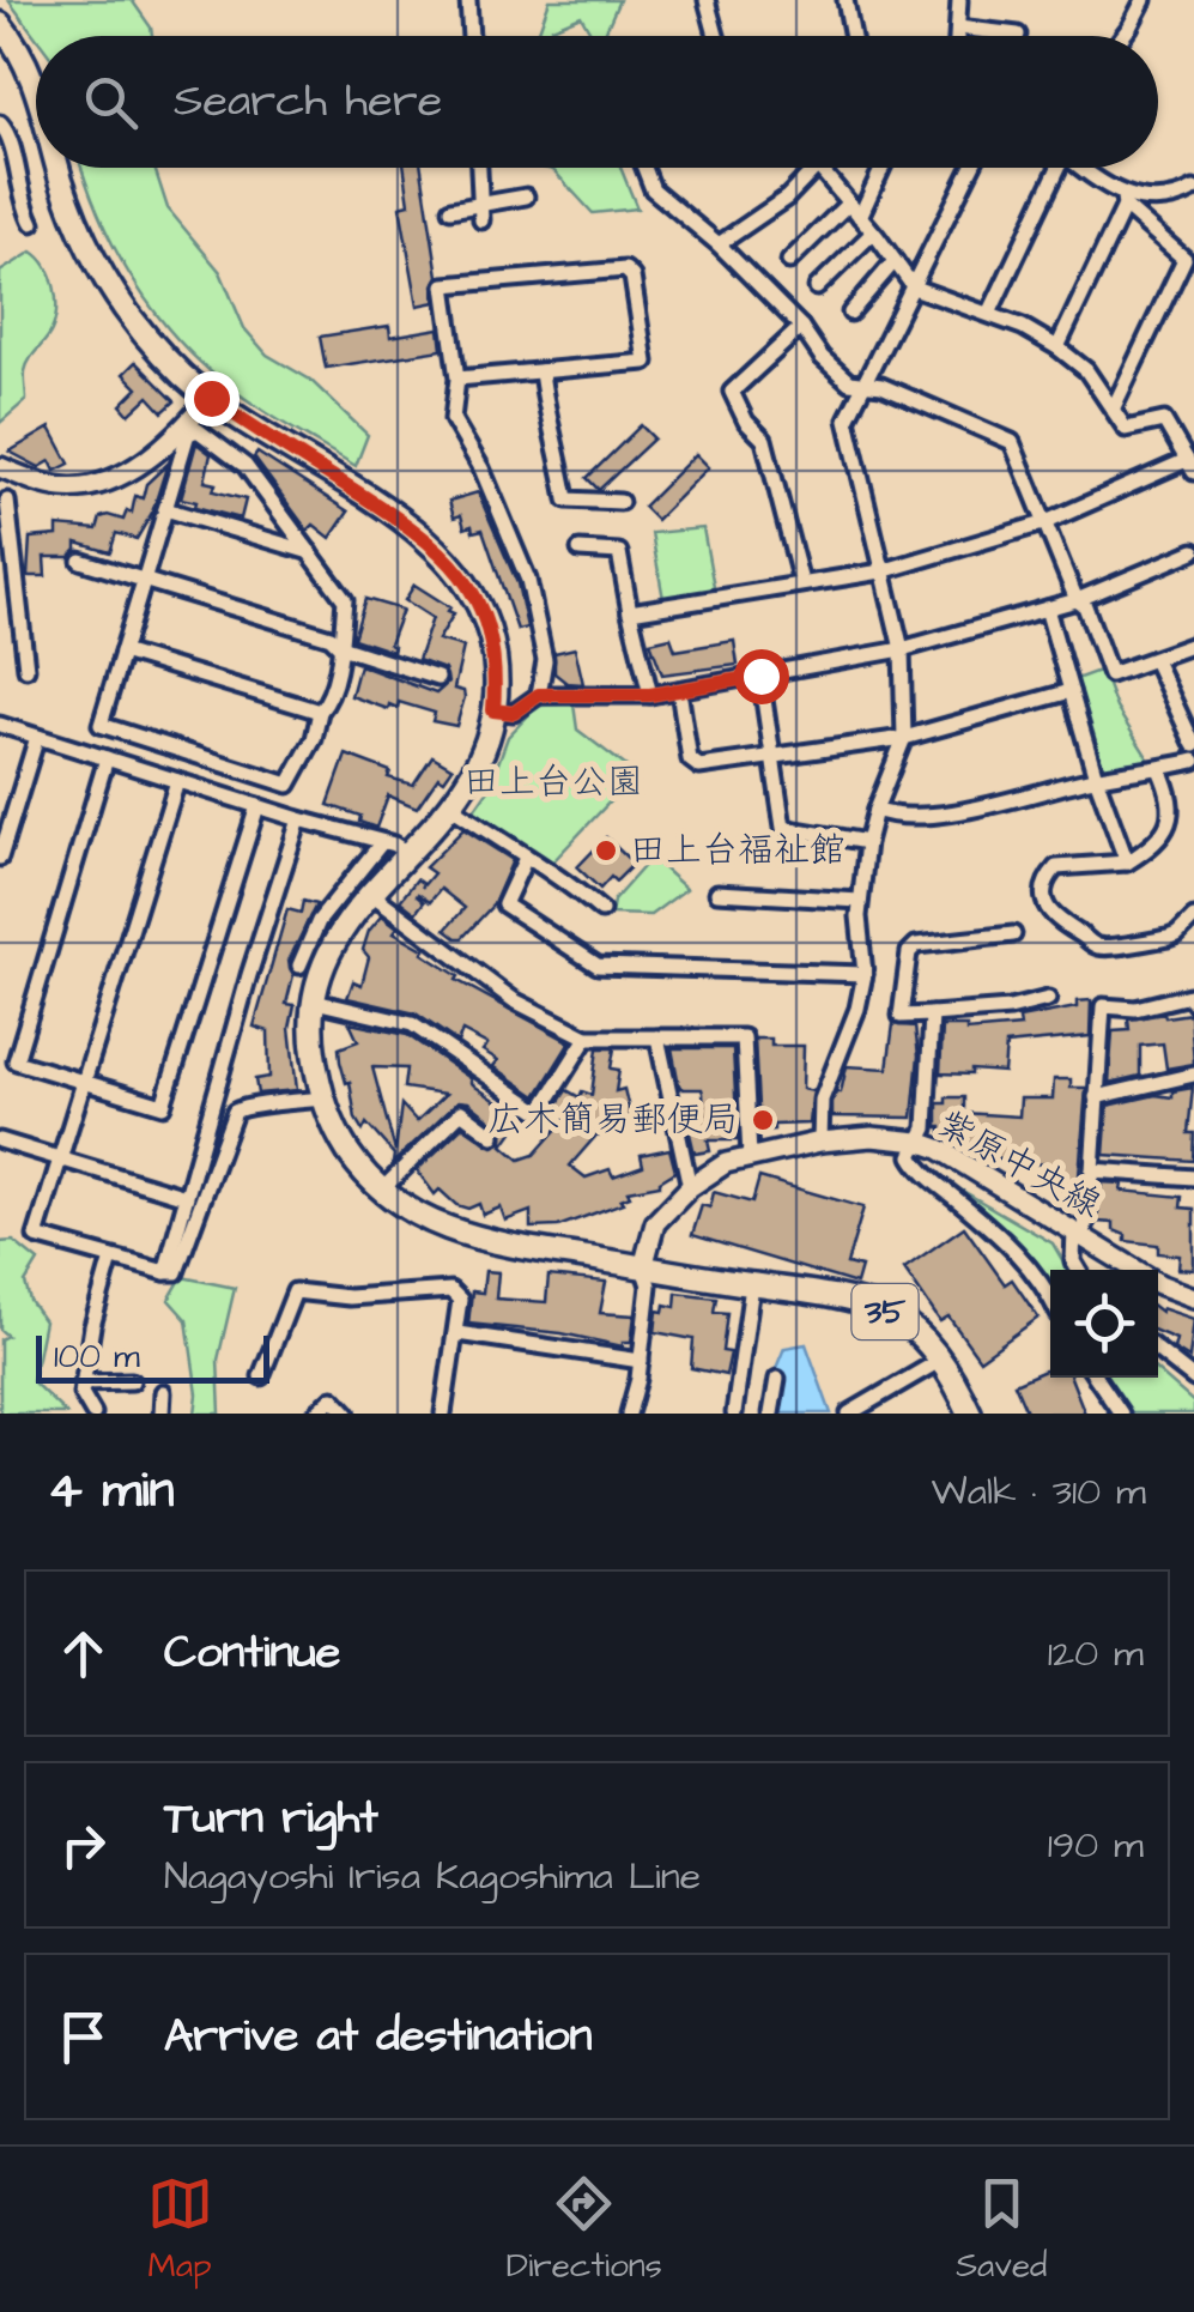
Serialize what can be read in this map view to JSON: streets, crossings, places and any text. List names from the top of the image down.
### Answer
{
  "streets": {
    "main road": ["35"],
    "street": ["紫原中央線"]
  },
  "crossings": [
    ["紫原中央線", "35"]
  ],
  "parks": ["田上台公園"],
  "places": ["田上台福祉館", "広木簡易郵便局"],
  "scale_bar": "100 m",
  "page": {
    "search": "Search here",
    "scale": "100 m",
    "heading": ["4 min", "Walk · 310 m"],
    "list": [
      ["Continue", "120 m"],
      ["Turn right", "Nagayoshi Irisa Kagoshima Line", "190 m"],
      "Arrive at destination"
    ],
    "nav": ["Map", "Directions", "Saved"]
  }
}
